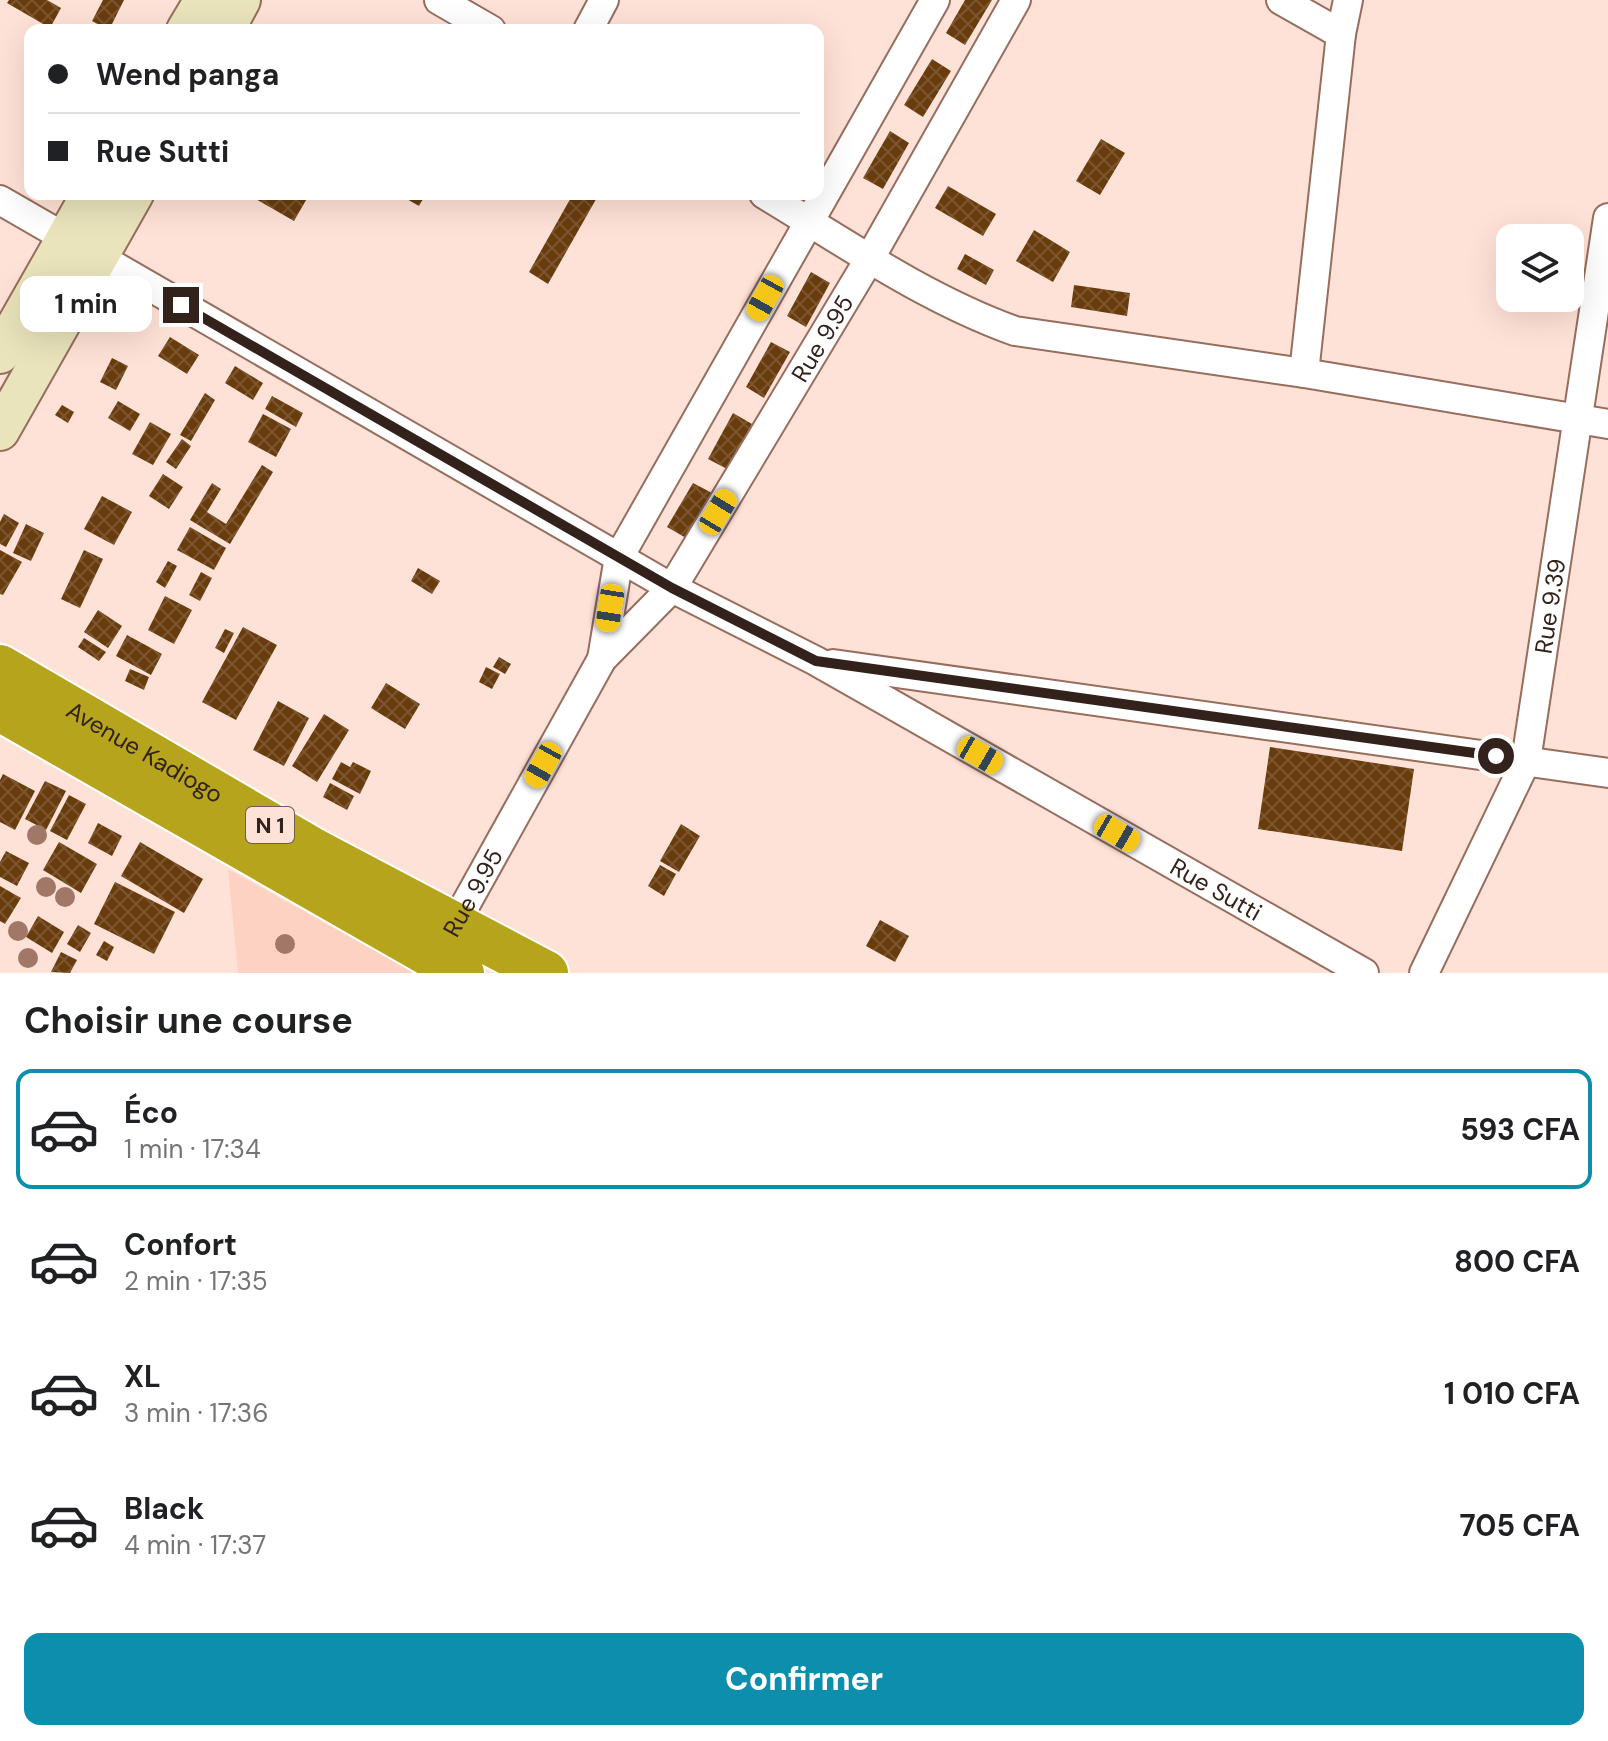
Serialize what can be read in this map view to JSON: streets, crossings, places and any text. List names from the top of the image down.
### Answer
{
  "streets": {
    "highway": ["Avenue Kadiogo", "N 1"],
    "street": ["Rue 9.95", "Rue 9.39", "Rue Sutti"]
  },
  "crossings": [
    ["Rue 9.95", "Avenue Kadiogo"],
    ["Rue 9.95", "Rue Sutti"]
  ],
  "page": {
    "banner": ["Wend panga", "Rue Sutti"],
    "bubble": "1 min",
    "heading": "Choisir une course",
    "list": [
      {
        "name": "Éco",
        "note": "1 min · 17:34",
        "value": "593 CFA"
      },
      {
        "name": "Confort",
        "note": "2 min · 17:35",
        "value": "800 CFA"
      },
      {
        "name": "XL",
        "note": "3 min · 17:36",
        "value": "1 010 CFA"
      },
      {
        "name": "Black",
        "note": "4 min · 17:37",
        "value": "705 CFA"
      }
    ],
    "buttons": "Confirmer"
  }
}
